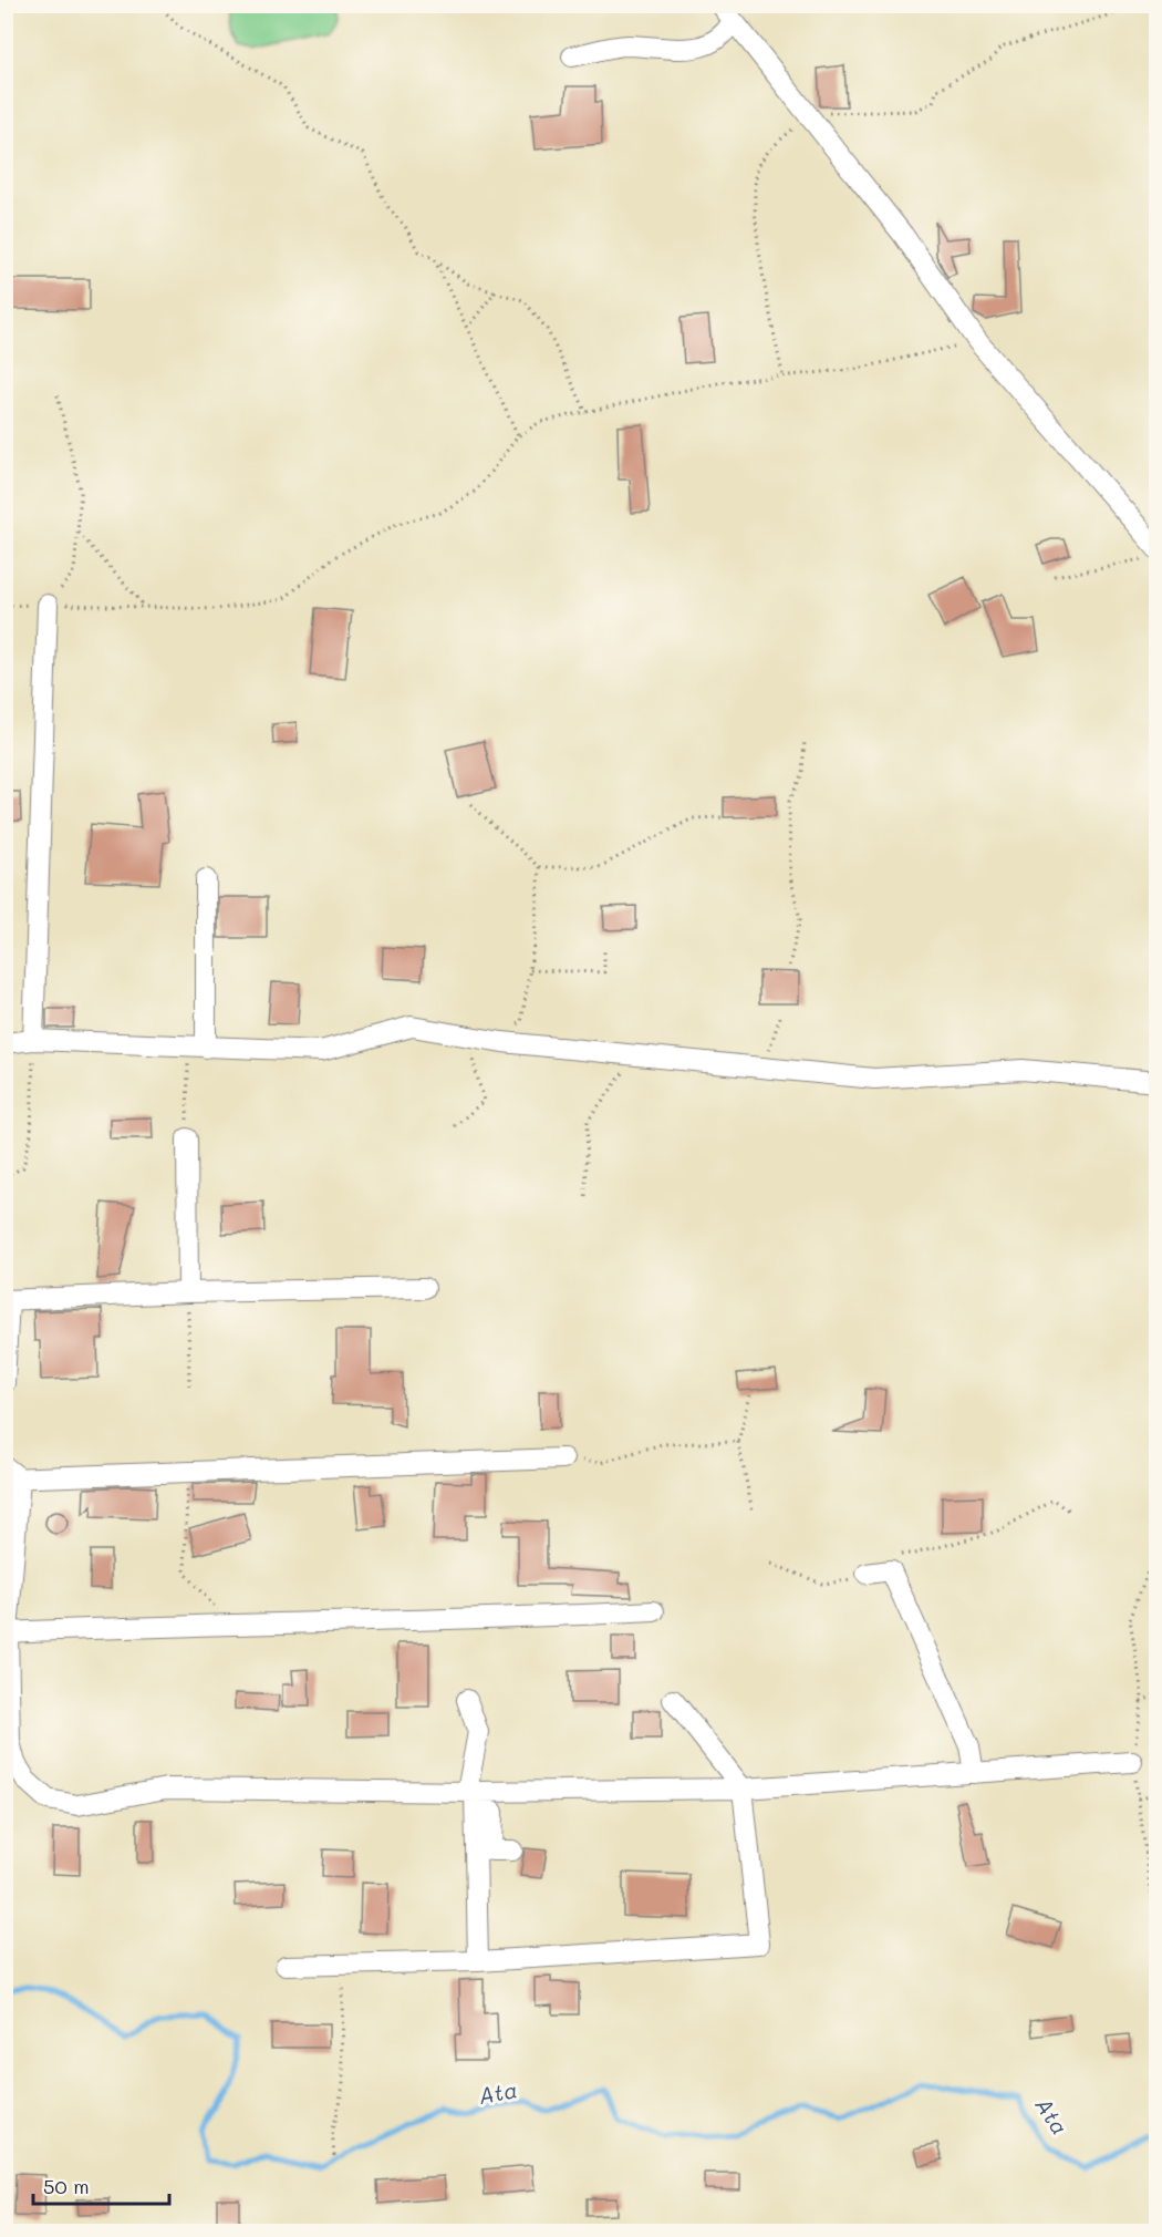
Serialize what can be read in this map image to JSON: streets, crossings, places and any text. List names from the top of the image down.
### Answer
{
  "water": ["Ata"],
  "scale_bar": "50 m"
}
